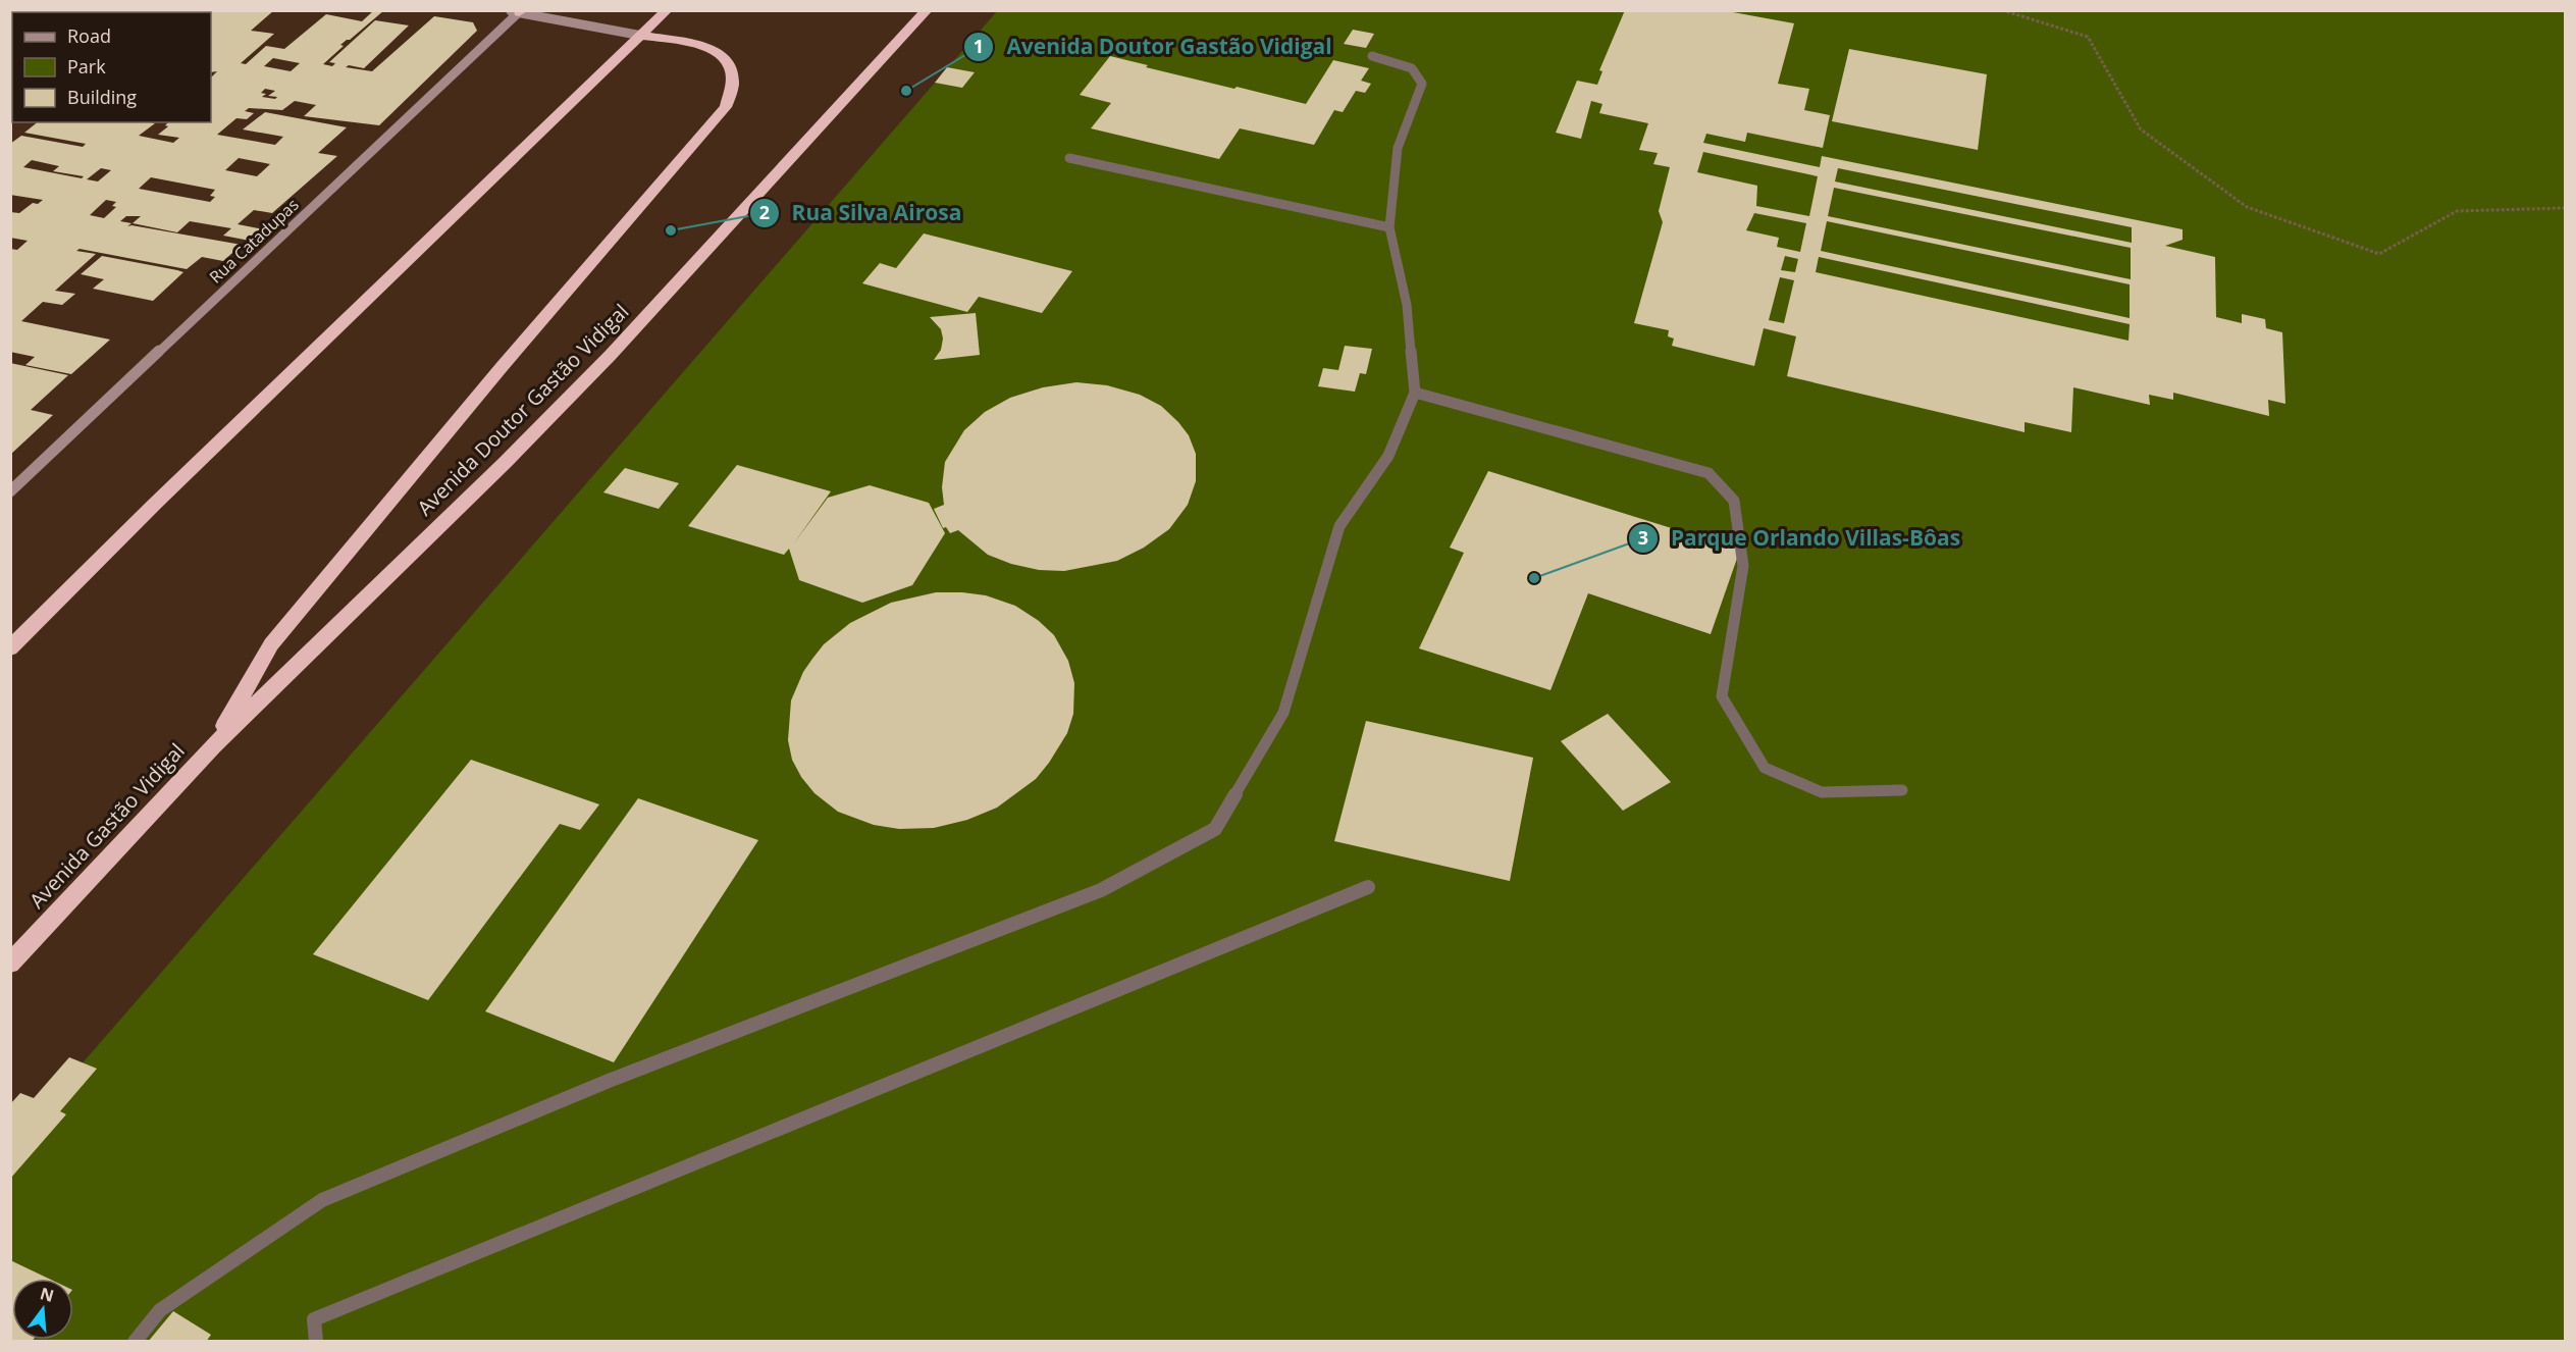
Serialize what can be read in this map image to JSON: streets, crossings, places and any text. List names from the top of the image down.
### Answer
{
  "streets": {
    "highway": ["Avenida Doutor Gastão Vidigal", "Avenida Gastão Vidigal"],
    "street": ["Rua Catadupas"]
  },
  "crossings": [
    ["Avenida Doutor Gastão Vidigal", "Avenida Gastão Vidigal"]
  ],
  "places": ["Avenida Doutor Gastão Vidigal", "Rua Silva Airosa", "Parque Orlando Villas-Bôas"],
  "legend": ["Road", "Park", "Building"],
  "north": "top"
}
